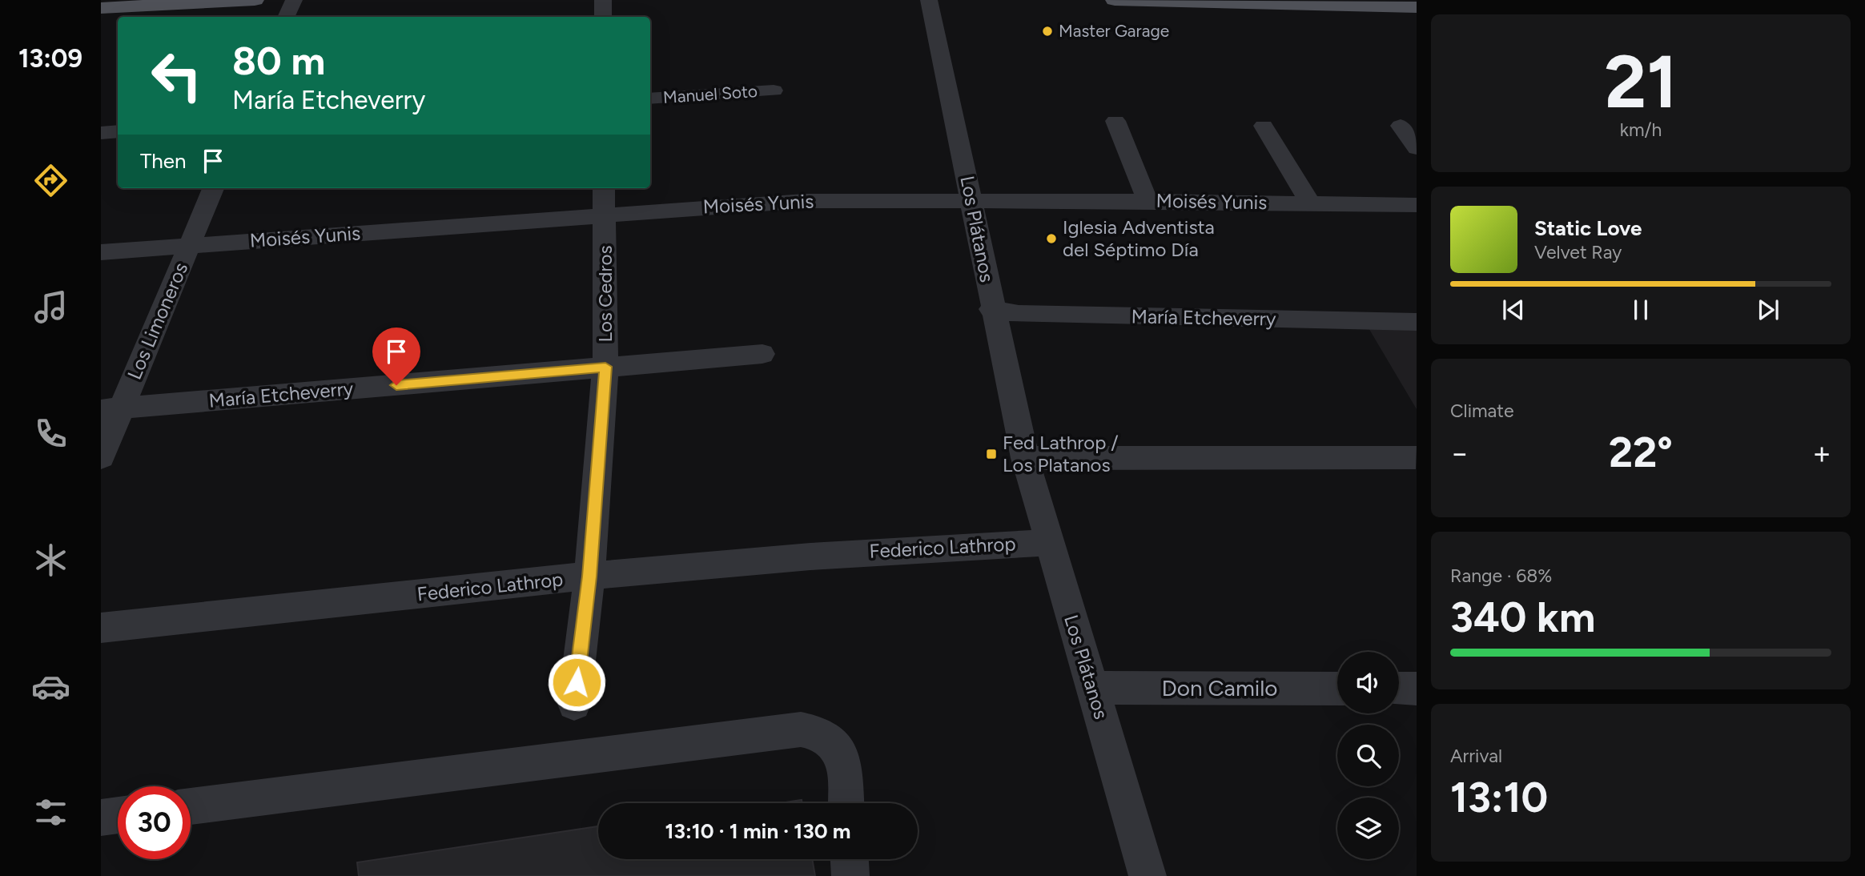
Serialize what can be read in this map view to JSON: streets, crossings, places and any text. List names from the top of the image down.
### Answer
{
  "streets": {
    "street": [
      "Manuel Soto",
      "Moisés Yunis",
      "Los Plátanos",
      "Los Cedros",
      "María Etcheverry",
      "Los Limoneros",
      "Federico Lathrop",
      "Don Camilo"
    ]
  },
  "crossings": [
    ["Moisés Yunis", "Los Plátanos"],
    ["Moisés Yunis", "Los Cedros"],
    ["Moisés Yunis", "Los Limoneros"],
    ["Los Plátanos", "María Etcheverry"],
    ["Los Plátanos", "Federico Lathrop"],
    ["Los Plátanos", "Don Camilo"],
    ["Los Cedros", "María Etcheverry"],
    ["Los Cedros", "Federico Lathrop"],
    ["María Etcheverry", "Los Limoneros"]
  ],
  "places": {
    "other": ["Master Garage", "Iglesia Adventista del Séptimo Día"],
    "transit": ["Fed Lathrop / Los Platanos"]
  },
  "page": {
    "tabs": "13:09",
    "tile": [
      ["21", "km/h"],
      "Climate",
      ["Range · 68%", "340 km"],
      ["Arrival", "13:10"]
    ],
    "turn": ["80 m", "María Etcheverry"],
    "then": "Then",
    "song": ["Static Love", "Velvet Ray"],
    "heat": ["−", "22°", "+"],
    "limit": "30",
    "trip": "13:10 · 1 min · 130 m"
  }
}
